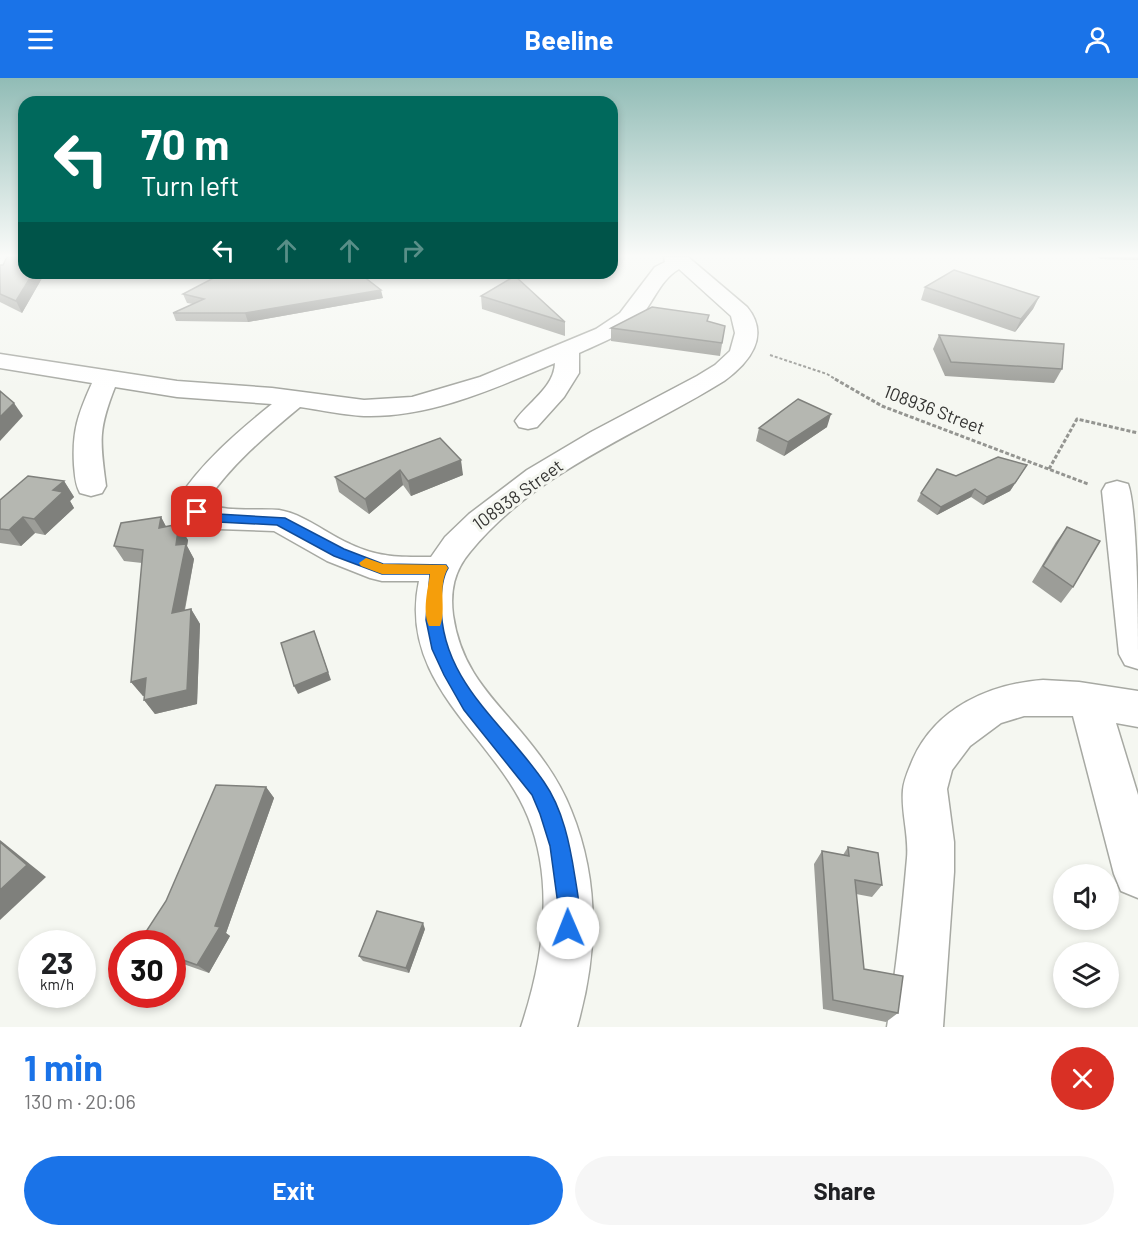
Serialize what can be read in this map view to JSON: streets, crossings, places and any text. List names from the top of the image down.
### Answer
{
  "streets": {
    "street": ["108938 Street"],
    "path": ["108936 Street"]
  },
  "crossings": [
    ["108936 Street", "108938 Street"]
  ],
  "page": {
    "header": "Beeline",
    "turn": ["70 m", "Turn left"],
    "speed": "23 km/h",
    "limit": "30",
    "heading": ["1 min", "130 m · 20:06"],
    "buttons": ["Exit", "Share"]
  }
}
